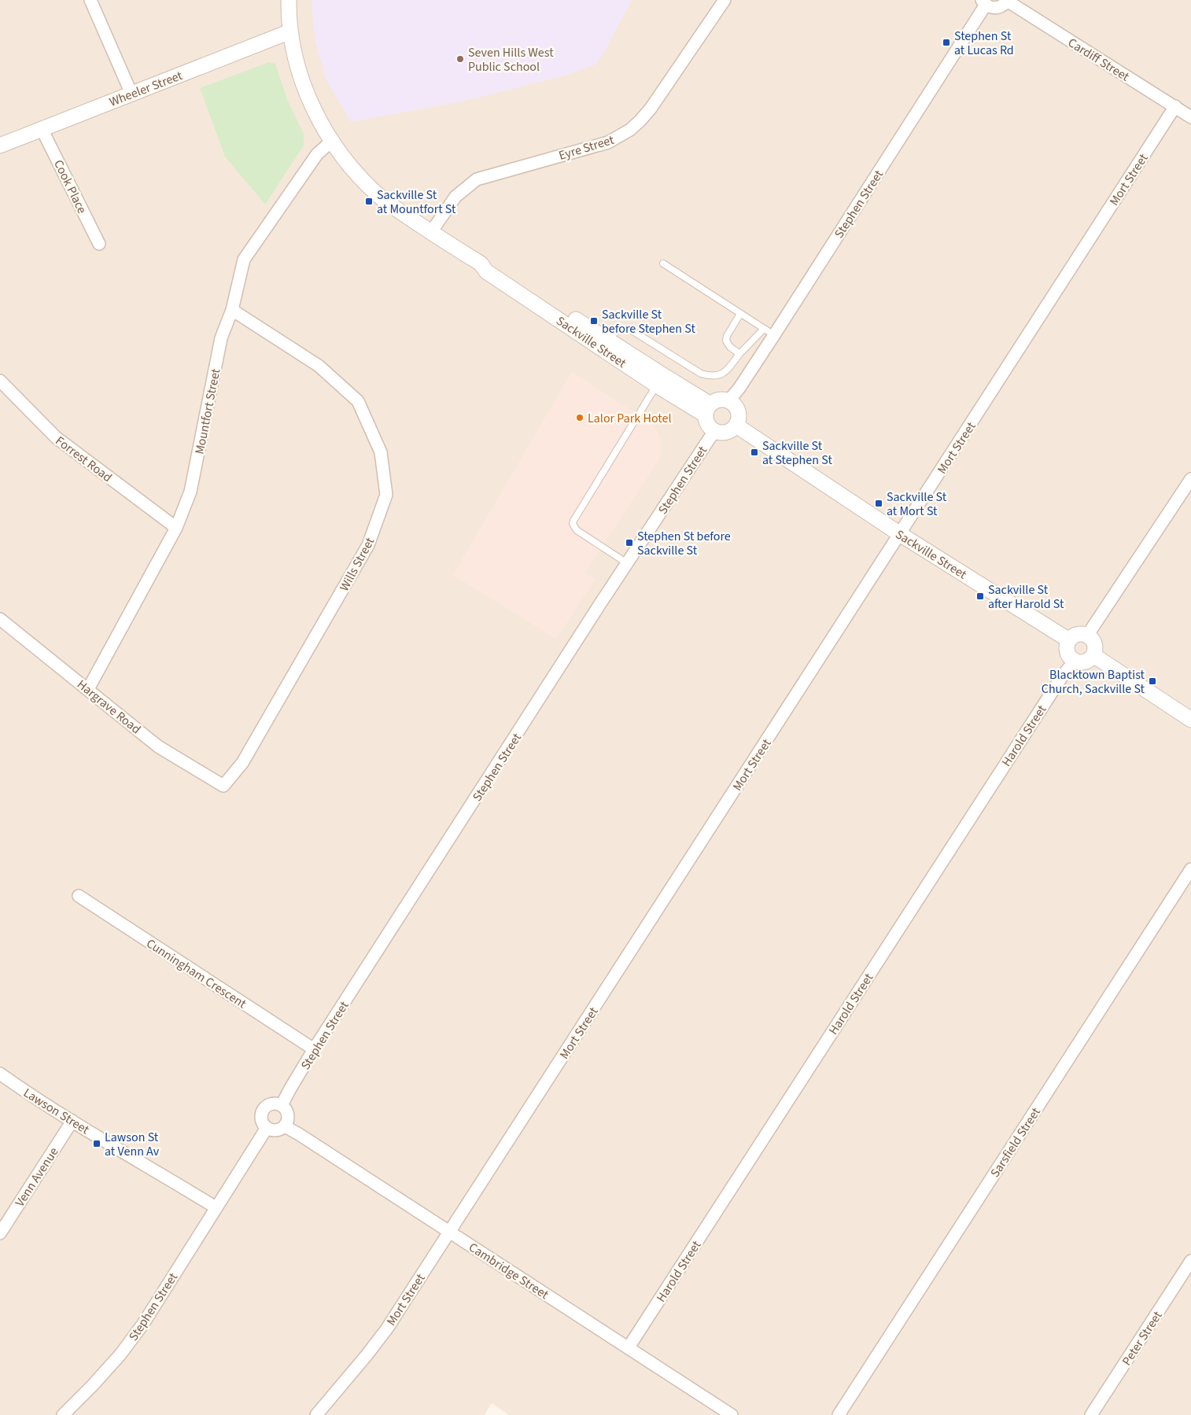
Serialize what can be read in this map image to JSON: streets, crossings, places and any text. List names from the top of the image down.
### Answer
{
  "streets": {
    "street": [
      "Cardiff Street",
      "Wheeler Street",
      "Eyre Street",
      "Mort Street",
      "Cook Place",
      "Stephen Street",
      "Sackville Street",
      "Mountfort Street",
      "Forrest Road",
      "Wills Street",
      "Hargrave Road",
      "Harold Street",
      "Cunningham Crescent",
      "Lawson Street",
      "Sarsfield Street",
      "Venn Avenue",
      "Cambridge Street",
      "Peter Street"
    ]
  },
  "crossings": [
    ["Cardiff Street", "Mort Street"],
    ["Wheeler Street", "Cook Place"],
    ["Wheeler Street", "Sackville Street"],
    ["Eyre Street", "Sackville Street"],
    ["Mort Street", "Sackville Street"],
    ["Mort Street", "Cambridge Street"],
    ["Stephen Street", "Sackville Street"],
    ["Stephen Street", "Cunningham Crescent"],
    ["Stephen Street", "Lawson Street"],
    ["Stephen Street", "Cambridge Street"],
    ["Sackville Street", "Mountfort Street"],
    ["Sackville Street", "Harold Street"],
    ["Mountfort Street", "Forrest Road"],
    ["Mountfort Street", "Wills Street"],
    ["Mountfort Street", "Hargrave Road"],
    ["Wills Street", "Hargrave Road"],
    ["Harold Street", "Cambridge Street"],
    ["Lawson Street", "Venn Avenue"]
  ],
  "places": {
    "transit": [
      "Stephen St at Lucas Rd",
      "Sackville St at Mountfort St",
      "Sackville St before Stephen St",
      "Sackville St at Stephen St",
      "Sackville St at Mort St",
      "Stephen St before Sackville St",
      "Sackville St after Harold St",
      "Blacktown Baptist Church, Sackville St",
      "Lawson St at Venn Av"
    ],
    "other": ["Seven Hills West Public School", "Lalor Park Hotel"]
  }
}
